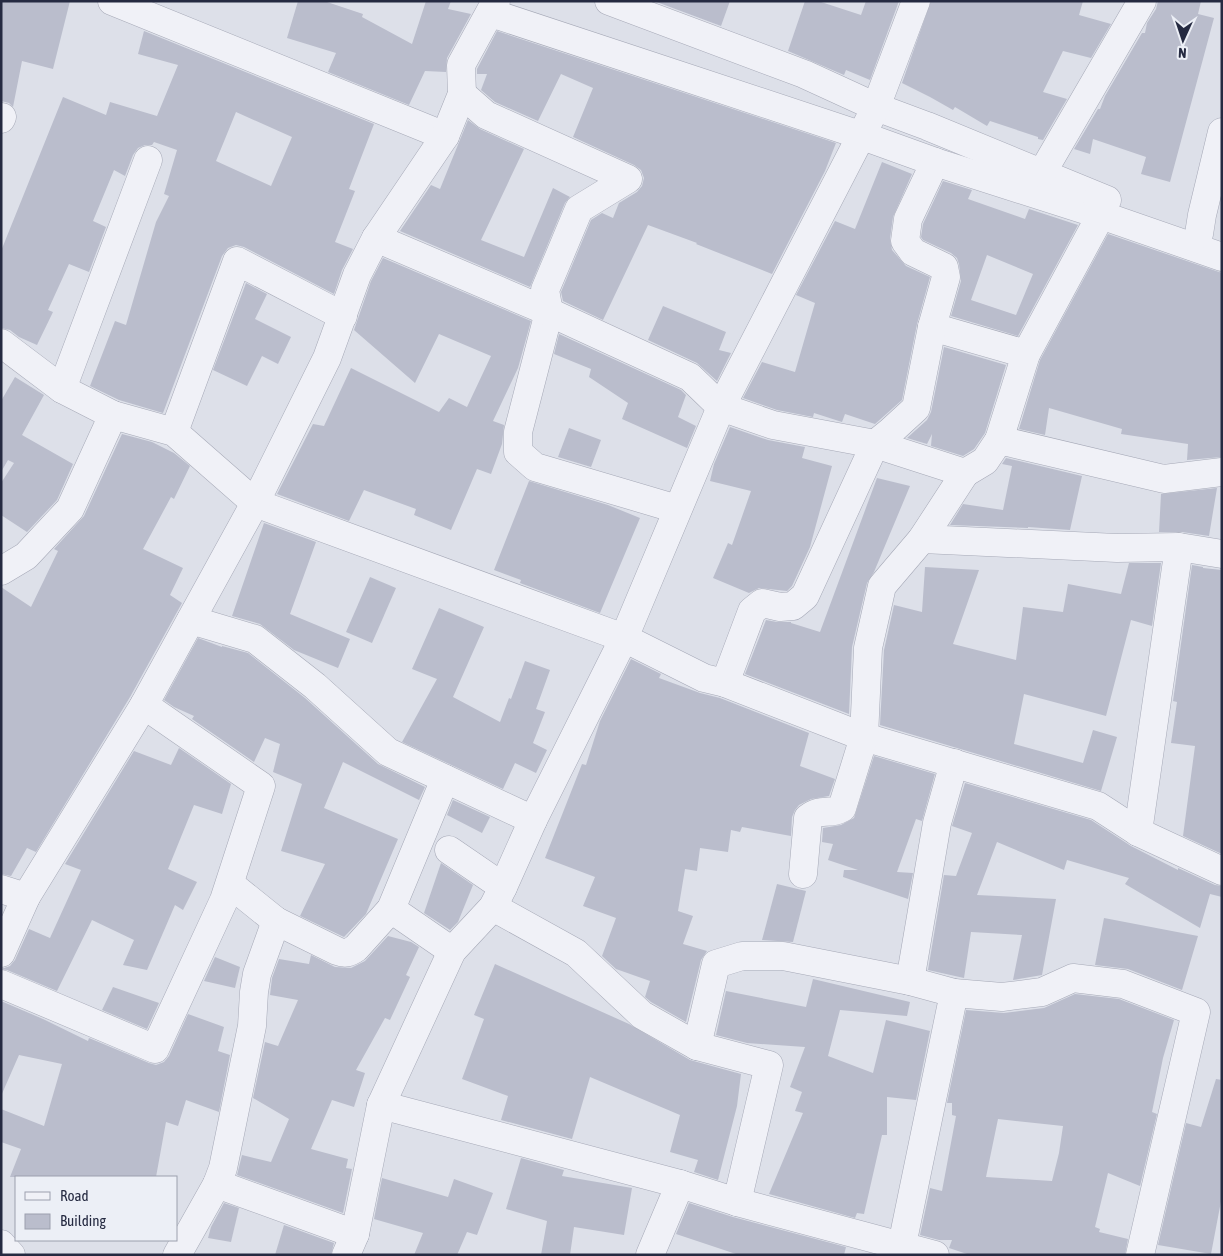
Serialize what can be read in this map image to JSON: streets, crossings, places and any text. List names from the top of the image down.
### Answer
{
  "legend": ["Road", "Building"],
  "north": "bottom"
}
